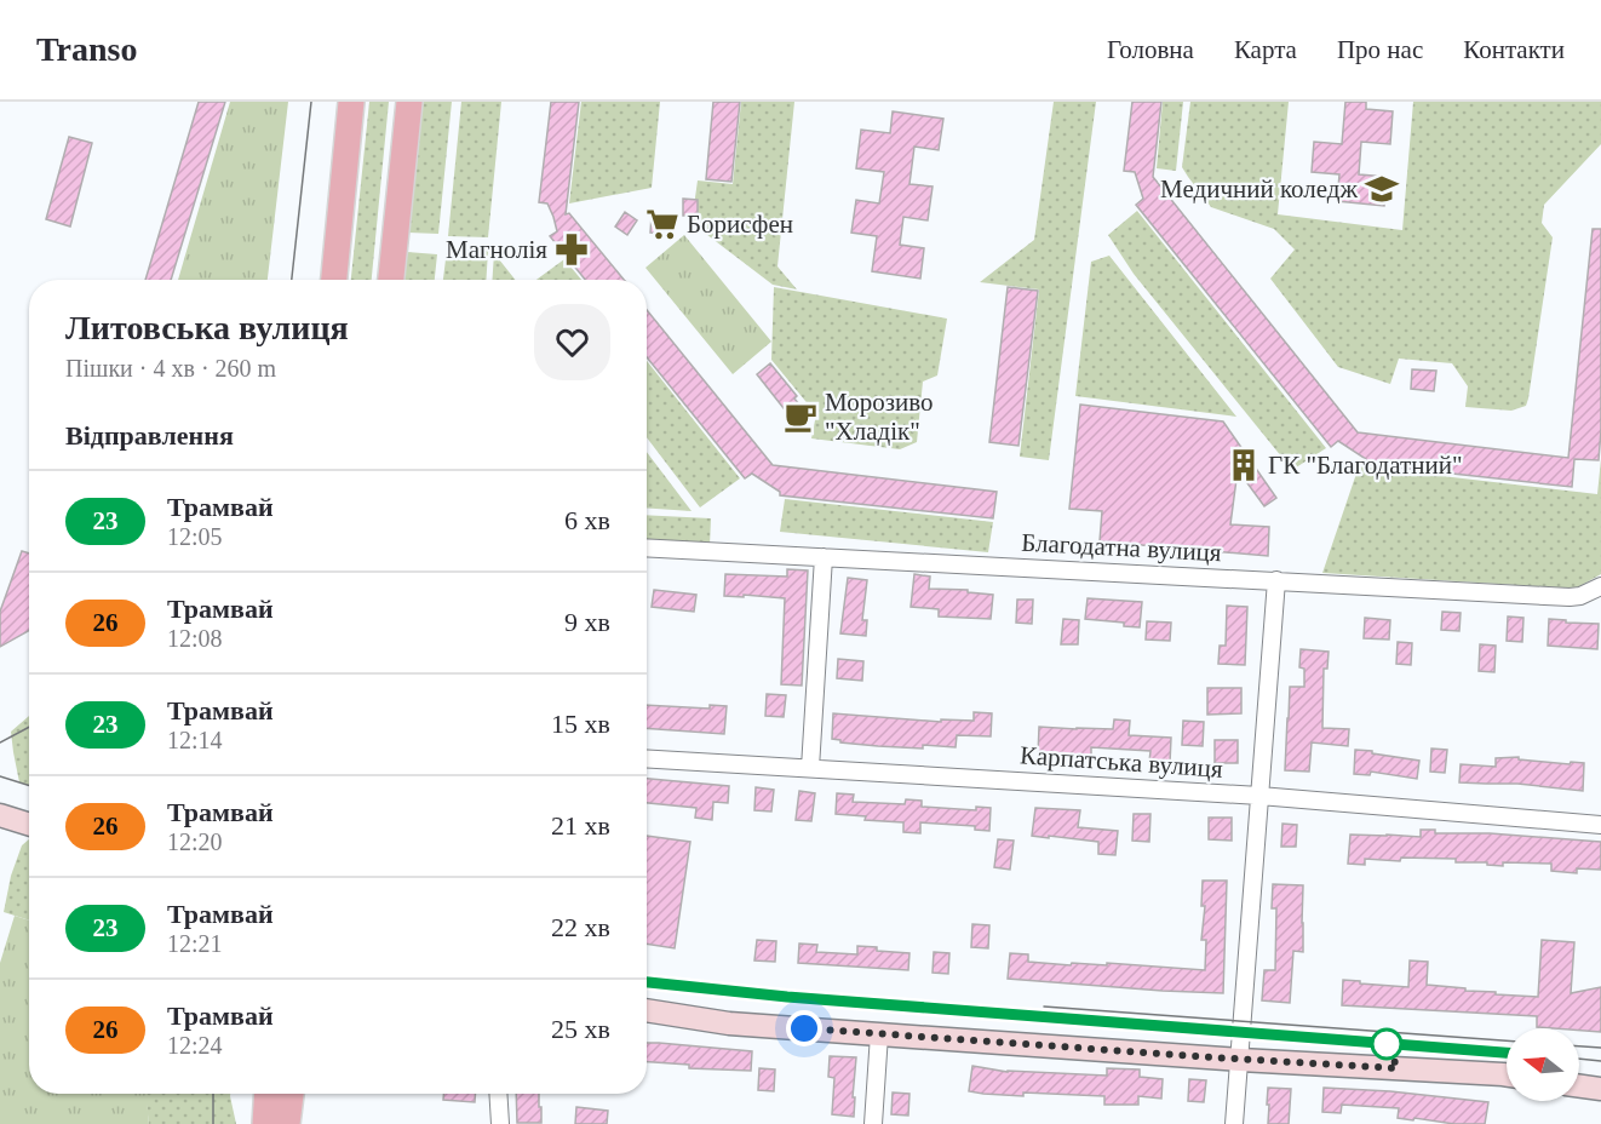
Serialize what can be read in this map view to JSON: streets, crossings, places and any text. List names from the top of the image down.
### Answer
{
  "streets": {
    "street": ["Благодатна вулиця", "Карпатська вулиця"]
  },
  "places": {
    "school or university": ["Медичний коледж"],
    "supermarket": ["Борисфен"],
    "pharmacy": ["Магнолія"],
    "cafe": ["Морозиво \"Хладік\""],
    "building": ["ГК \"Благодатний\""]
  },
  "lines": ["tram line 23"],
  "north": "left",
  "page": {
    "header": "Transo",
    "nav": [
      "Головна",
      "Карта",
      "Про нас",
      "Контакти"
    ],
    "heading": [
      ["Литовська вулиця", "Пішки · 4 хв · 260 m"],
      "Відправлення"
    ],
    "list": [
      {
        "mark": "23",
        "name": "Трамвай",
        "note": "12:05",
        "value": "6 хв"
      },
      {
        "mark": "26",
        "name": "Трамвай",
        "note": "12:08",
        "value": "9 хв"
      },
      {
        "mark": "23",
        "name": "Трамвай",
        "note": "12:14",
        "value": "15 хв"
      },
      {
        "mark": "26",
        "name": "Трамвай",
        "note": "12:20",
        "value": "21 хв"
      },
      {
        "mark": "23",
        "name": "Трамвай",
        "note": "12:21",
        "value": "22 хв"
      },
      {
        "mark": "26",
        "name": "Трамвай",
        "note": "12:24",
        "value": "25 хв"
      }
    ]
  }
}
